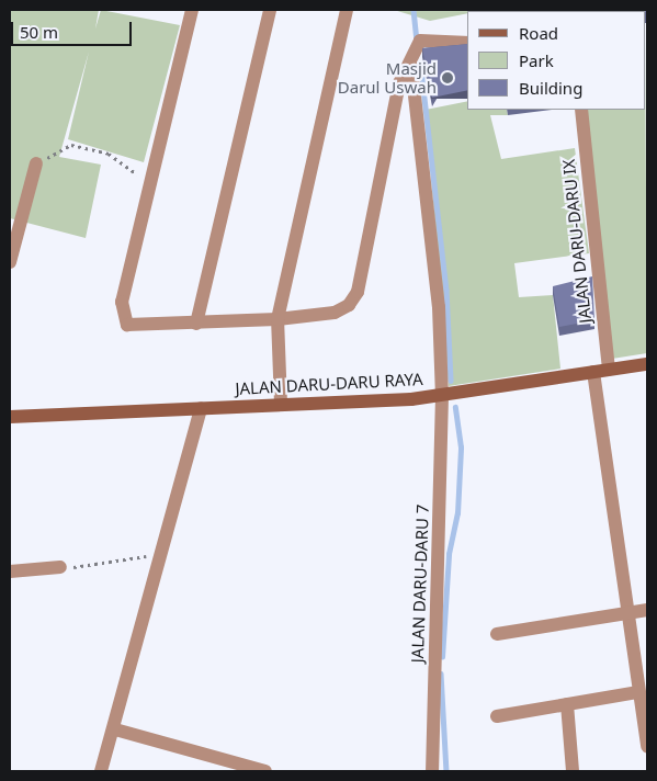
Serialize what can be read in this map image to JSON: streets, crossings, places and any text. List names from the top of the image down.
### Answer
{
  "streets": {
    "main road": ["JALAN DARU-DARU RAYA"],
    "street": ["JALAN DARU-DARU IX", "JALAN DARU-DARU 7"]
  },
  "crossings": [
    ["JALAN DARU-DARU IX", "JALAN DARU-DARU RAYA"],
    ["JALAN DARU-DARU RAYA", "JALAN DARU-DARU 7"]
  ],
  "places": ["Masjid Darul Uswah"],
  "legend": ["Road", "Park", "Building"],
  "scale_bar": "50 m"
}
